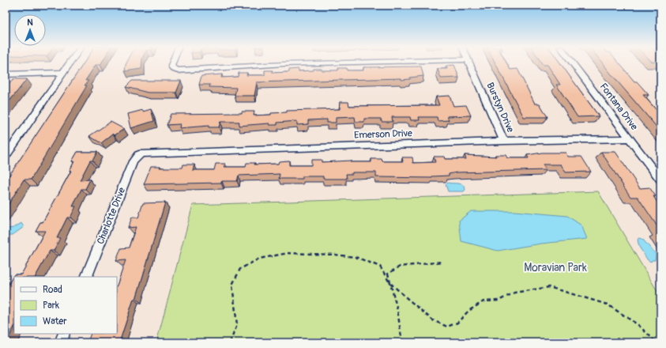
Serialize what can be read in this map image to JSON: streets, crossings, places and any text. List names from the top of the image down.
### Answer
{
  "streets": {
    "street": [
      "Fontana Drive",
      "Burstyn Drive",
      "Emerson Drive",
      "Charlotte Drive"
    ]
  },
  "crossings": [
    ["Fontana Drive", "Emerson Drive"],
    ["Burstyn Drive", "Emerson Drive"],
    ["Emerson Drive", "Charlotte Drive"]
  ],
  "parks": ["Moravian Park"],
  "legend": ["Road", "Park", "Water"],
  "north": "top"
}
